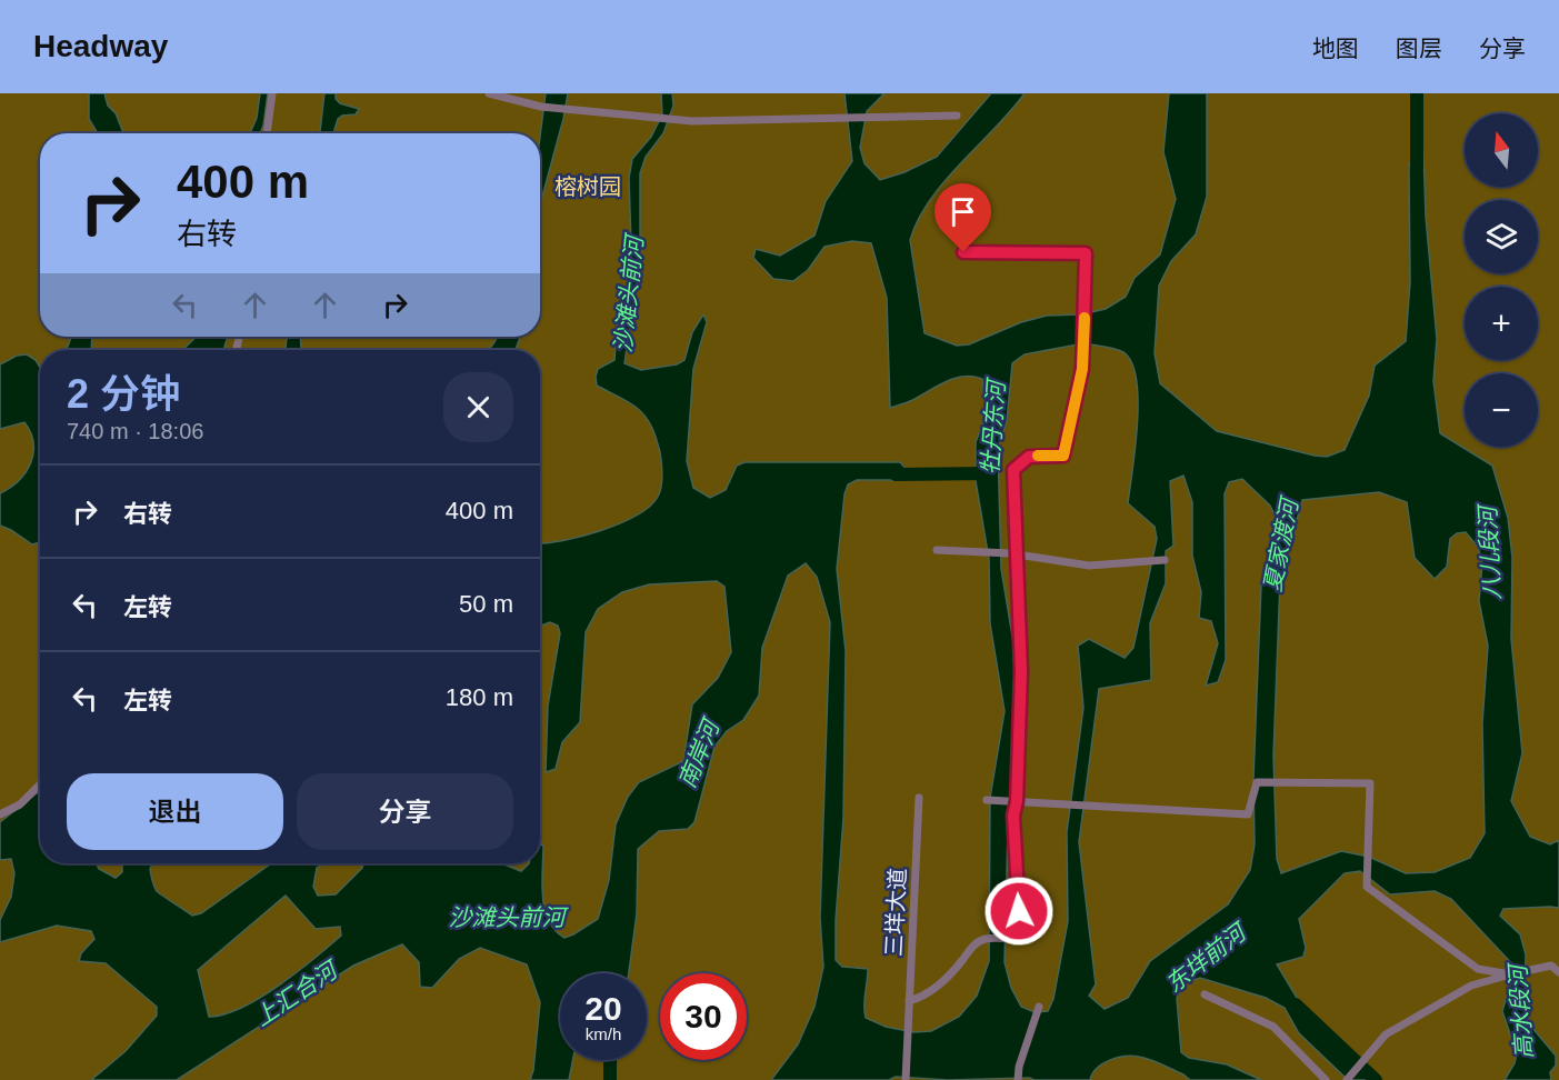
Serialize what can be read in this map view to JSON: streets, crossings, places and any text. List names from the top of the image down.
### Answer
{
  "streets": {
    "street": ["三垟大道"]
  },
  "water": [
    "沙滩头前河",
    "牡丹东河",
    "夏家渡河",
    "八儿段河",
    "南岸河",
    "东垟前河",
    "上汇合河",
    "高水段河"
  ],
  "parks": ["榕树园"],
  "north": "top",
  "page": {
    "header": "Headway",
    "nav": ["地图", "图层", "分享"],
    "map_buttons": ["+", "−"],
    "turn": ["400 m", "右转"],
    "heading": ["2 分钟", "740 m · 18:06"],
    "list": [
      {
        "name": "右转",
        "value": "400 m"
      },
      {
        "name": "左转",
        "value": "50 m"
      },
      {
        "name": "左转",
        "value": "180 m"
      }
    ],
    "buttons": ["退出", "分享"],
    "speed": "20 km/h",
    "limit": "30"
  }
}
